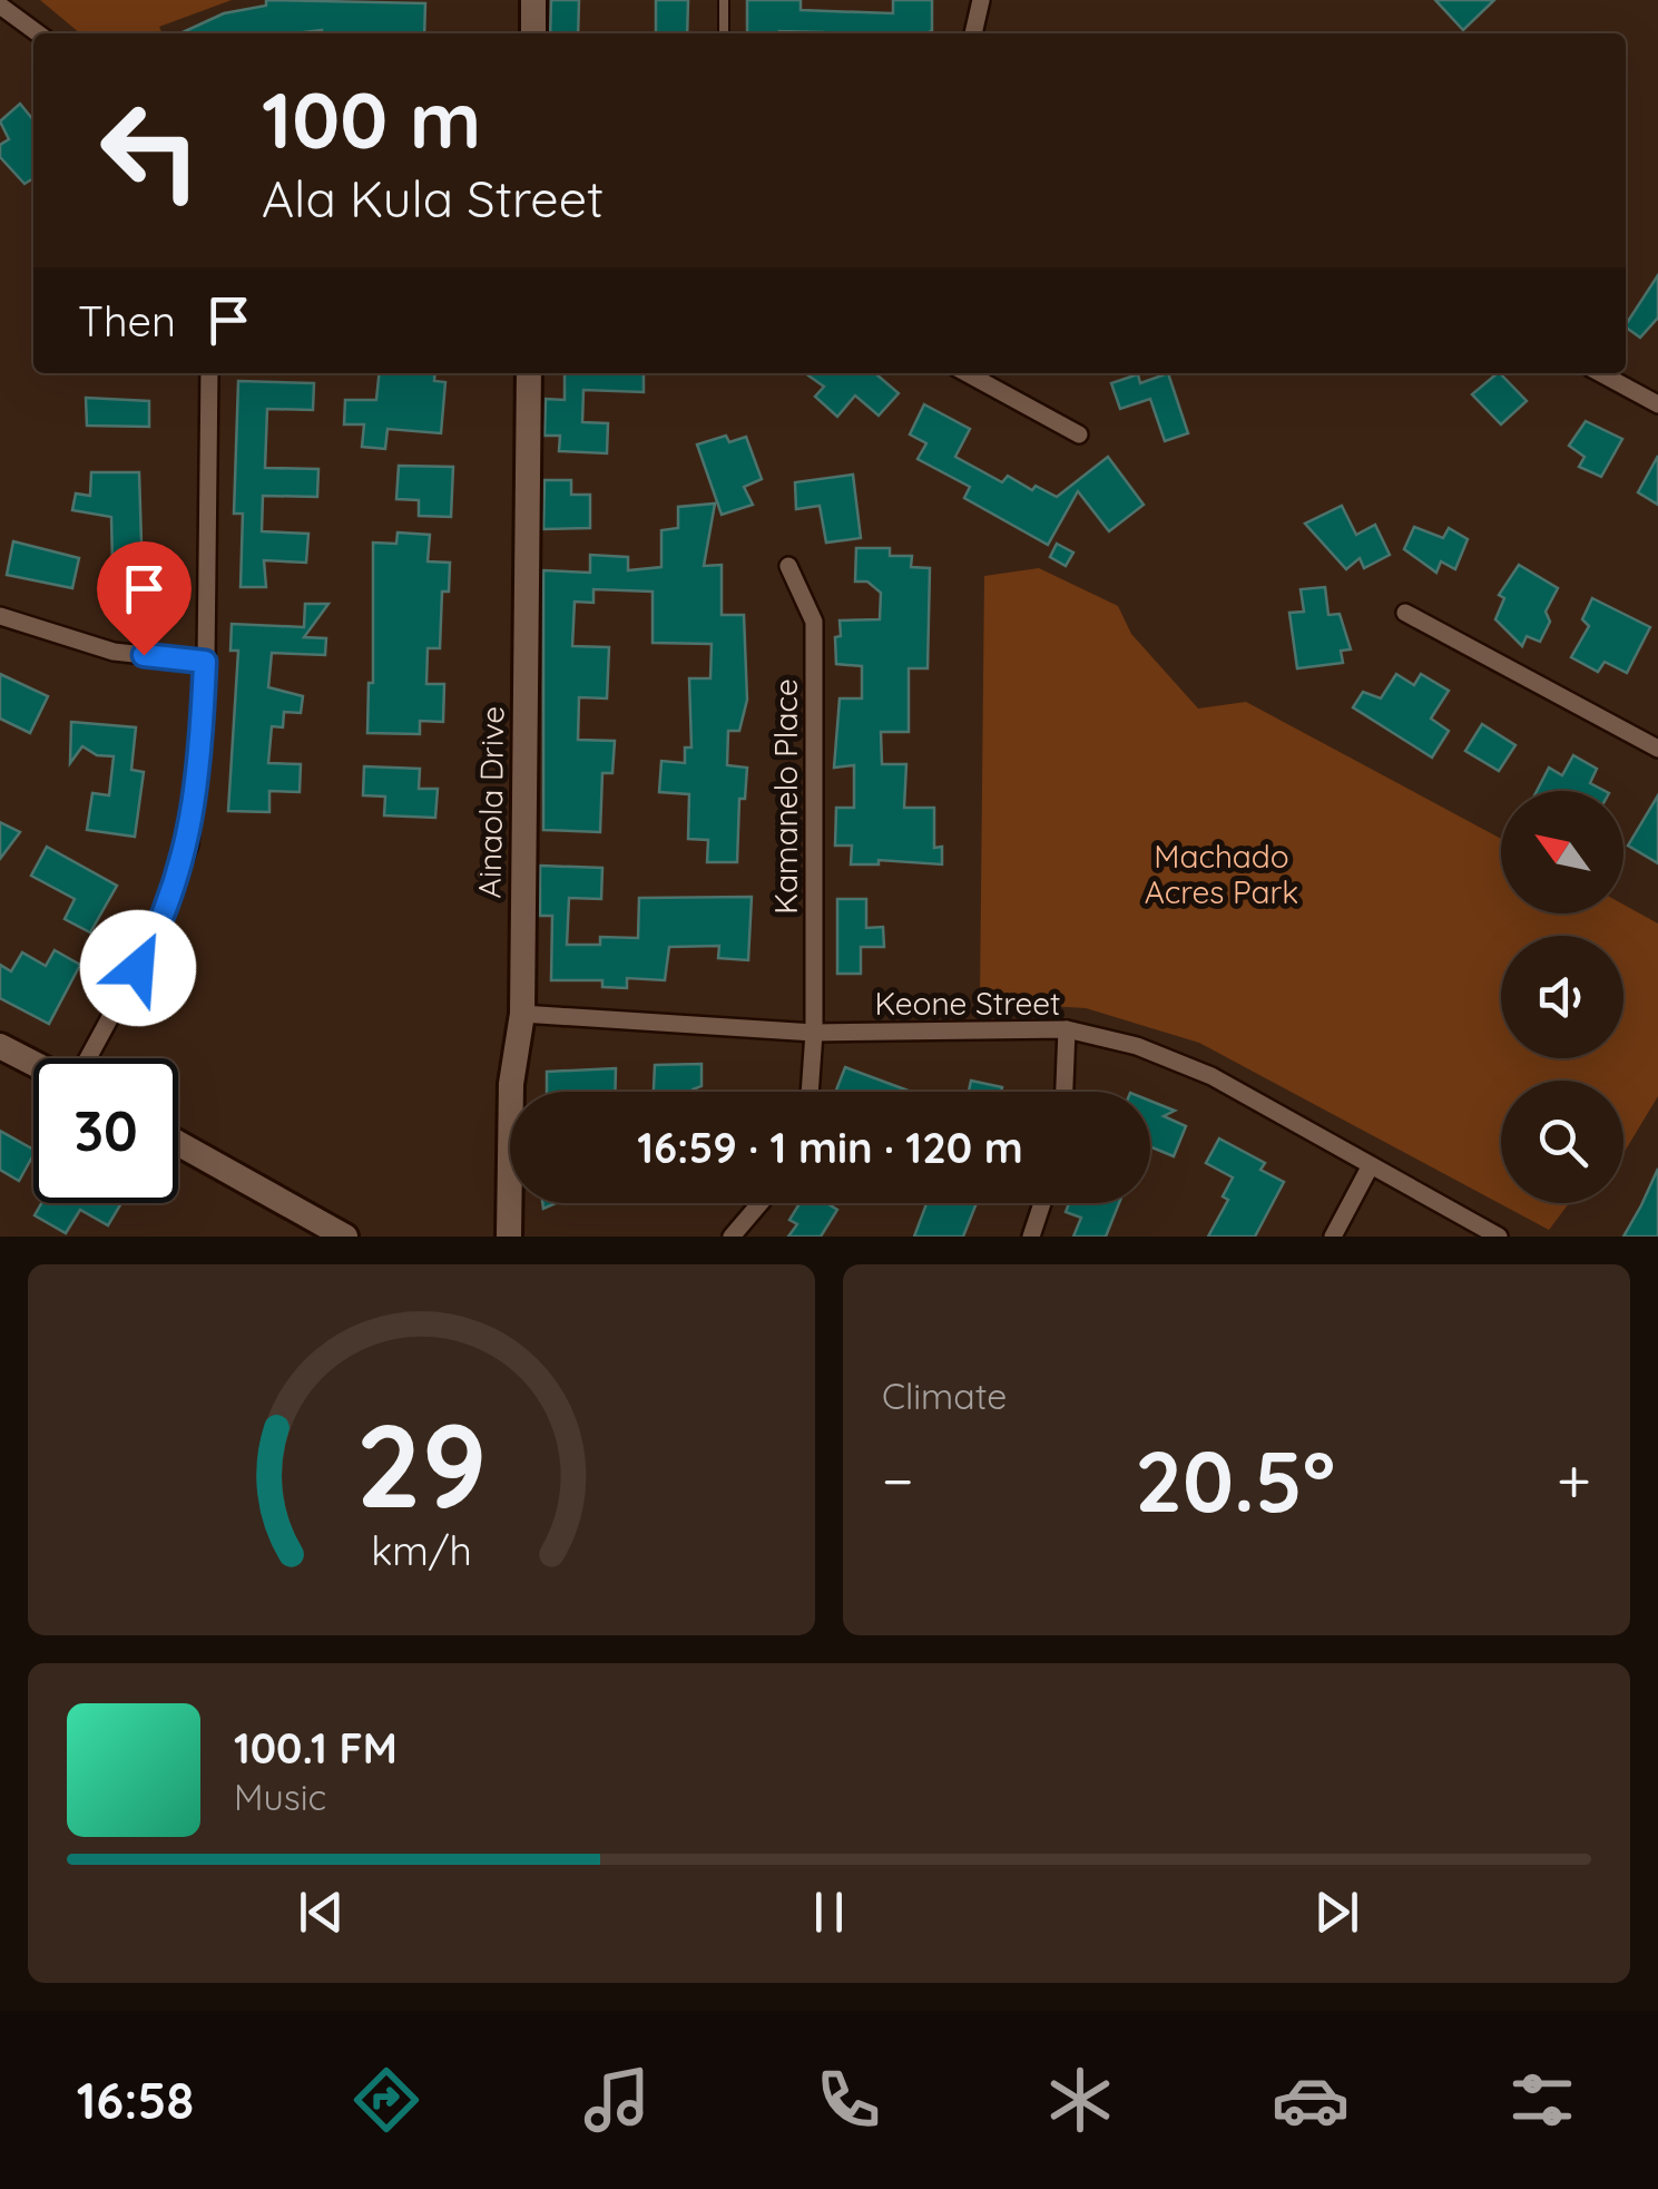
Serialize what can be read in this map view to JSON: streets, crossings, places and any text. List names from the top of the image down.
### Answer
{
  "streets": {
    "street": ["Kamanelo Place", "Ainaola Drive", "Keone Street"]
  },
  "crossings": [
    ["Kamanelo Place", "Keone Street"],
    ["Ainaola Drive", "Keone Street"]
  ],
  "parks": ["Machado Acres Park"],
  "north": "top left",
  "page": {
    "turn": ["100 m", "Ala Kula Street"],
    "then": "Then",
    "limit": "30",
    "trip": "16:59 · 1 min · 120 m",
    "tile": "Climate",
    "heat": ["−", "20.5°", "+"],
    "song": ["100.1 FM", "Music"],
    "tabs": "16:58",
    "gauge": ["29", "km/h"]
  }
}
